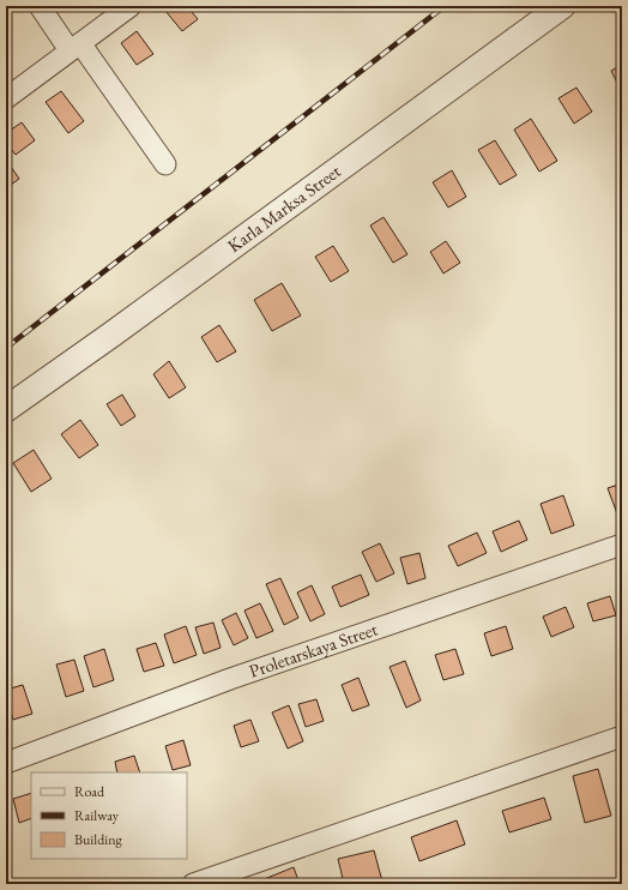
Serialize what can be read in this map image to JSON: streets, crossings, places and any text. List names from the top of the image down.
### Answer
{
  "streets": {
    "street": ["Karla Marksa Street", "Proletarskaya Street"]
  },
  "legend": ["Road", "Railway", "Building"]
}
